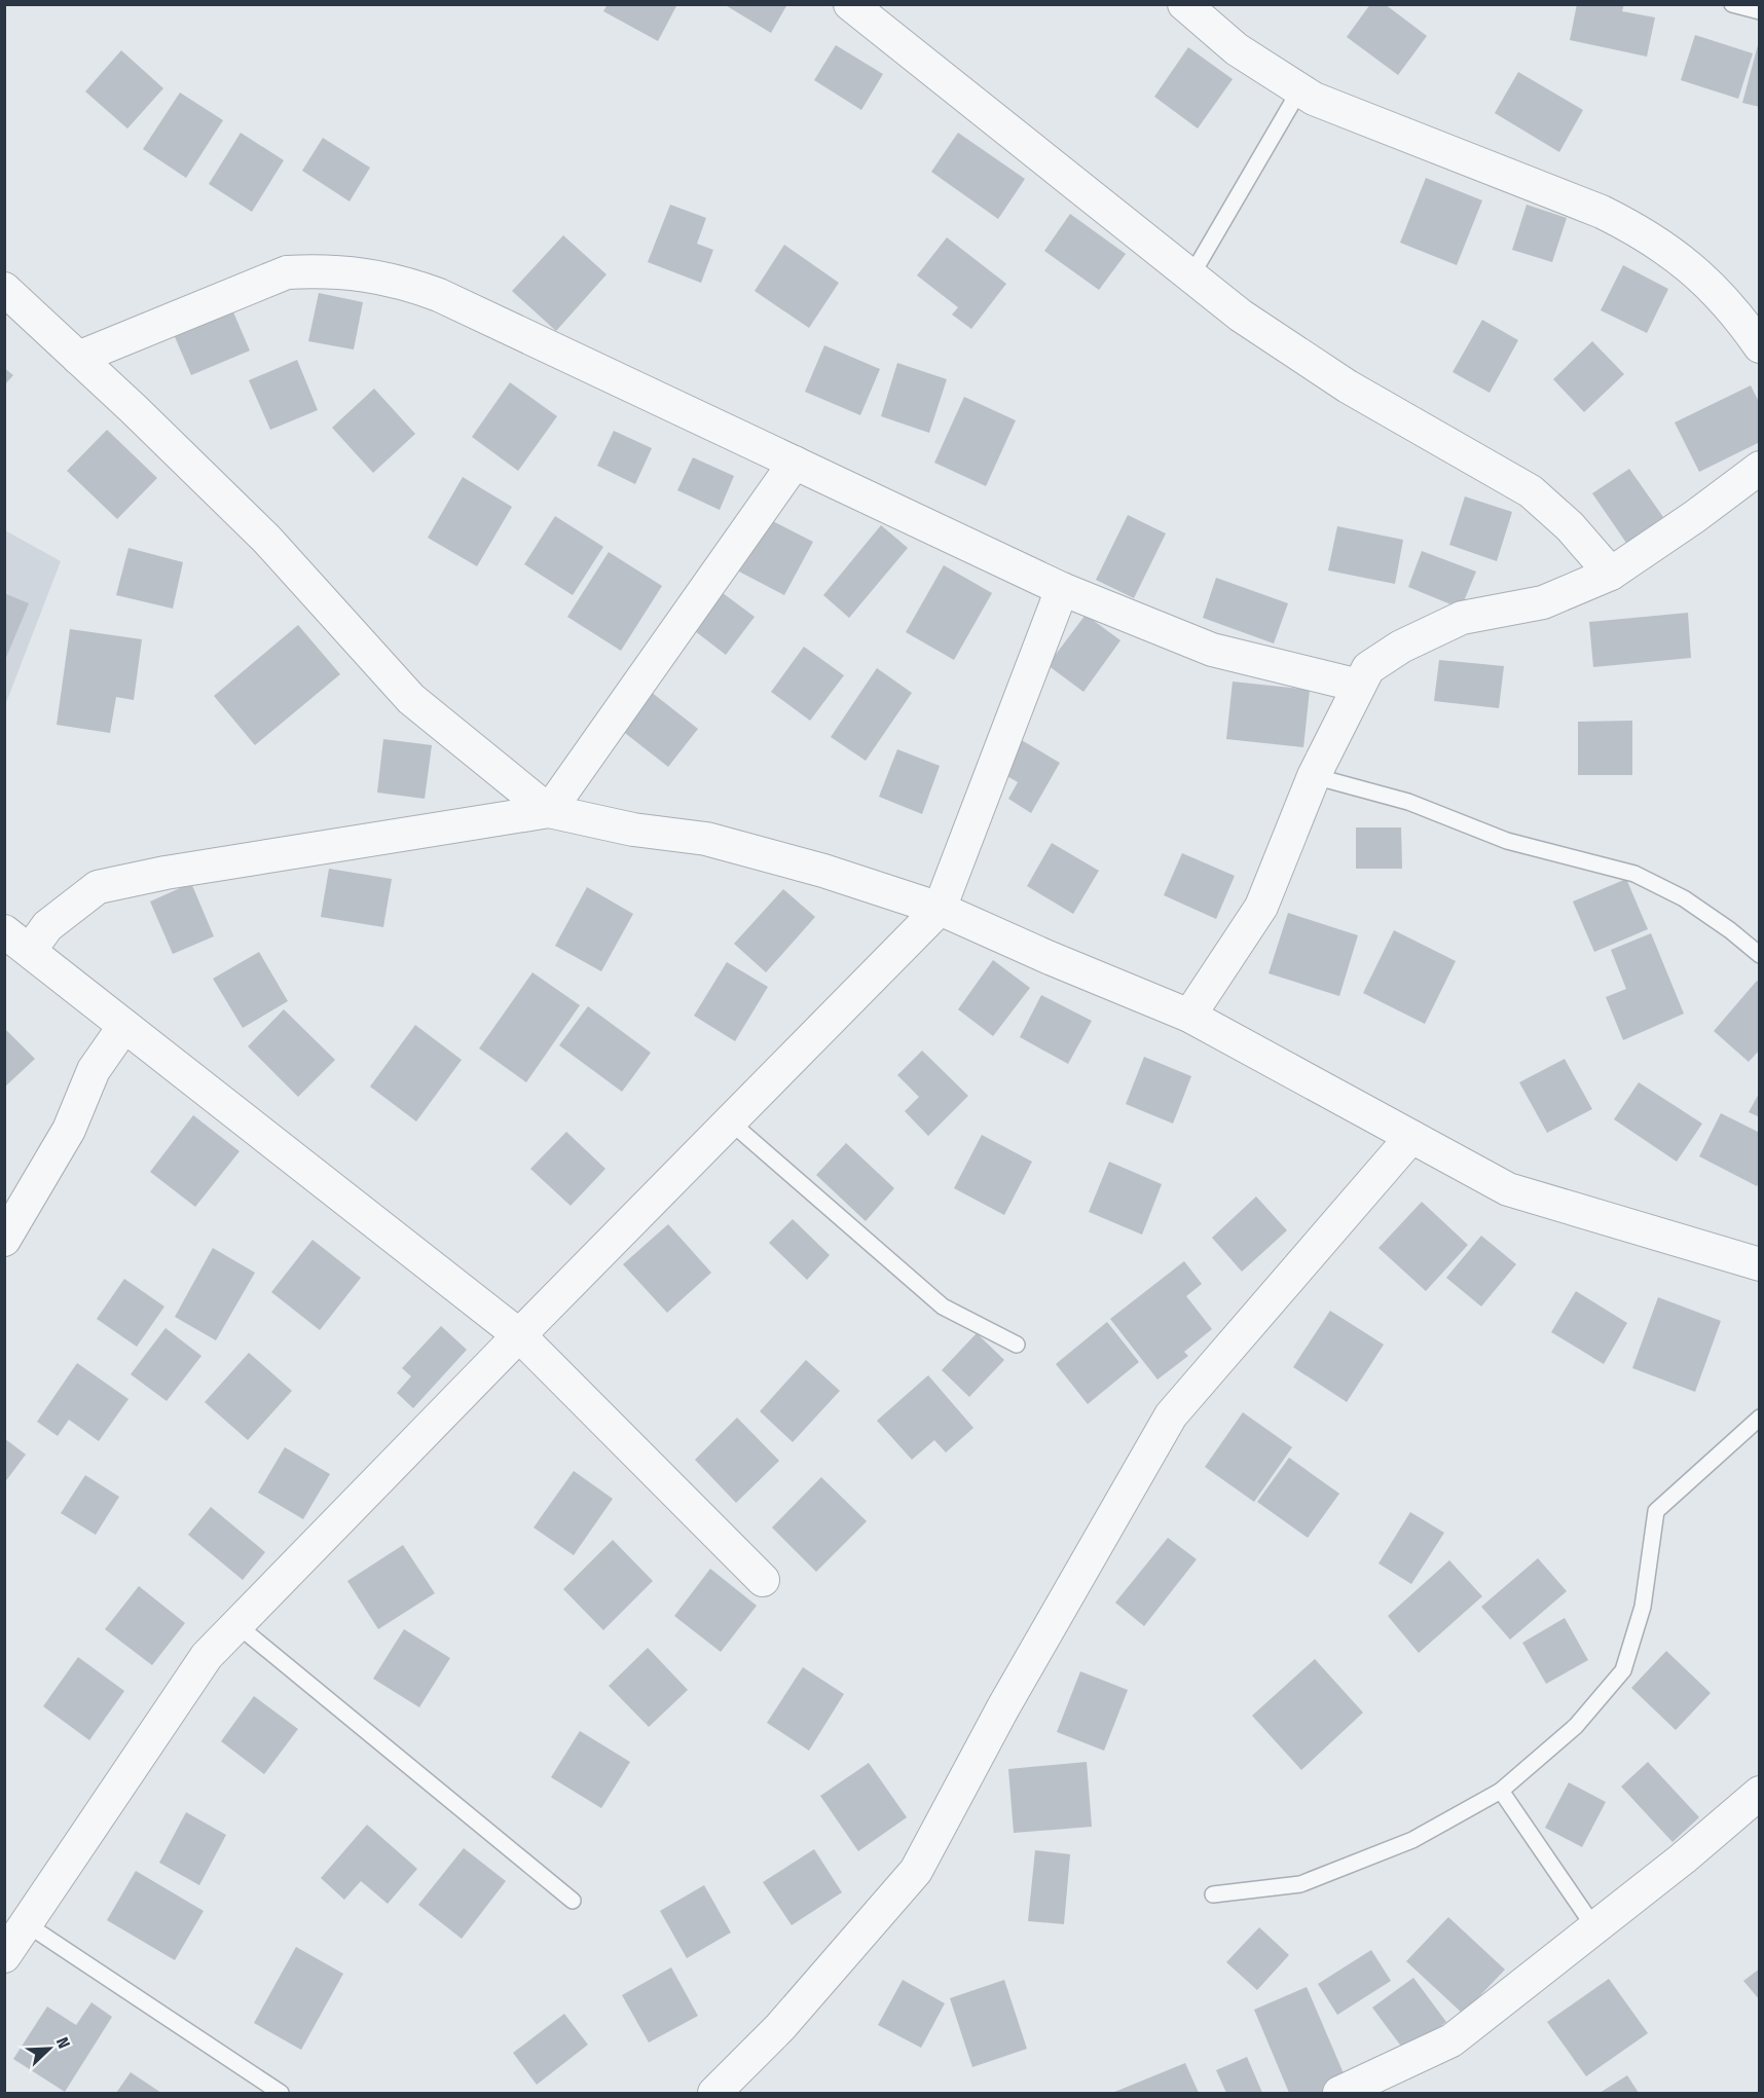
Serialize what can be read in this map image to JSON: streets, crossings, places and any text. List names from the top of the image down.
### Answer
{
  "north": "top right"
}
